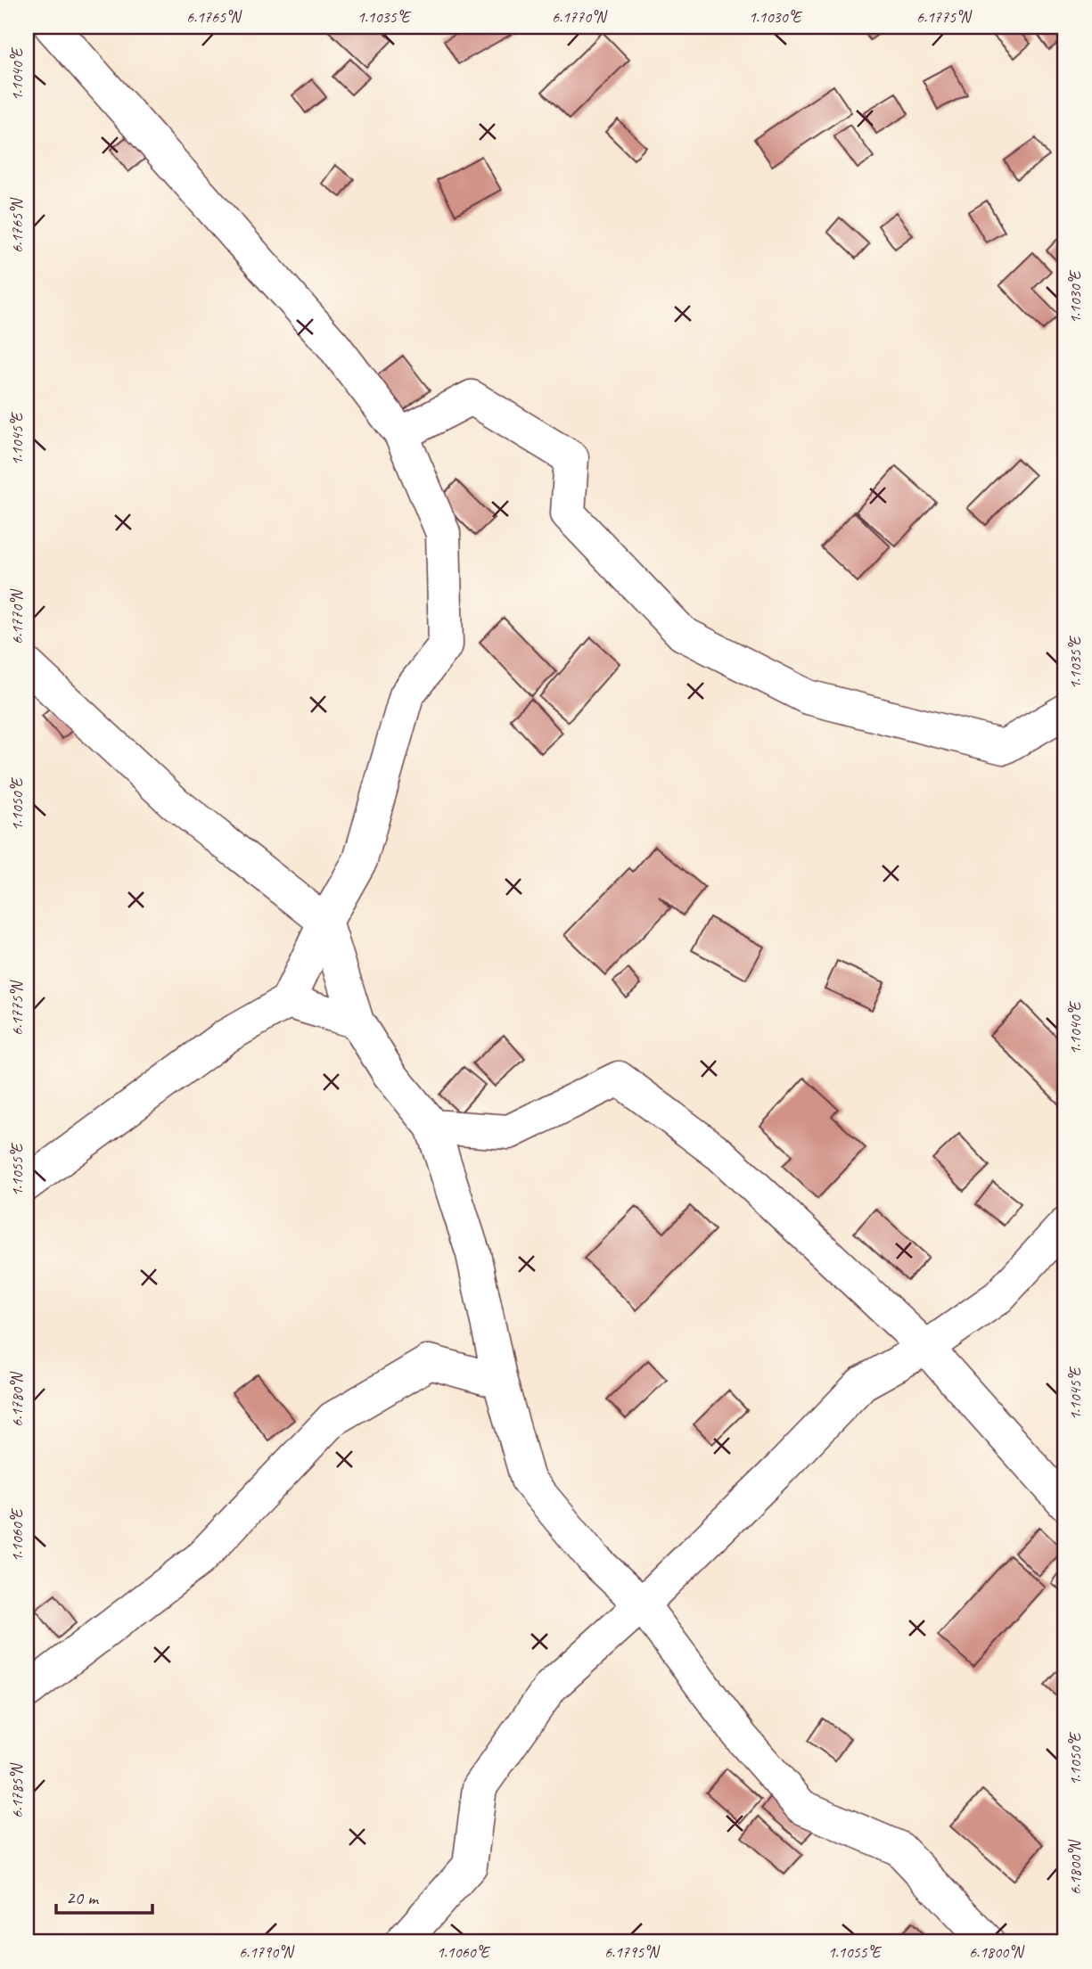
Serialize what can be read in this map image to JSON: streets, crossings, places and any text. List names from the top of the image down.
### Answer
{
  "scale_bar": "20 m",
  "coordinates": [
    "6.1765°N",
    "1.1035°E",
    "6.1770°N",
    "1.1030°E",
    "6.1775°N",
    "1.1040°E",
    "1.1045°E",
    "1.1050°E",
    "1.1055°E",
    "6.1780°N",
    "1.1060°E",
    "6.1785°N",
    "6.1800°N",
    "6.1790°N",
    "6.1795°N"
  ]
}
